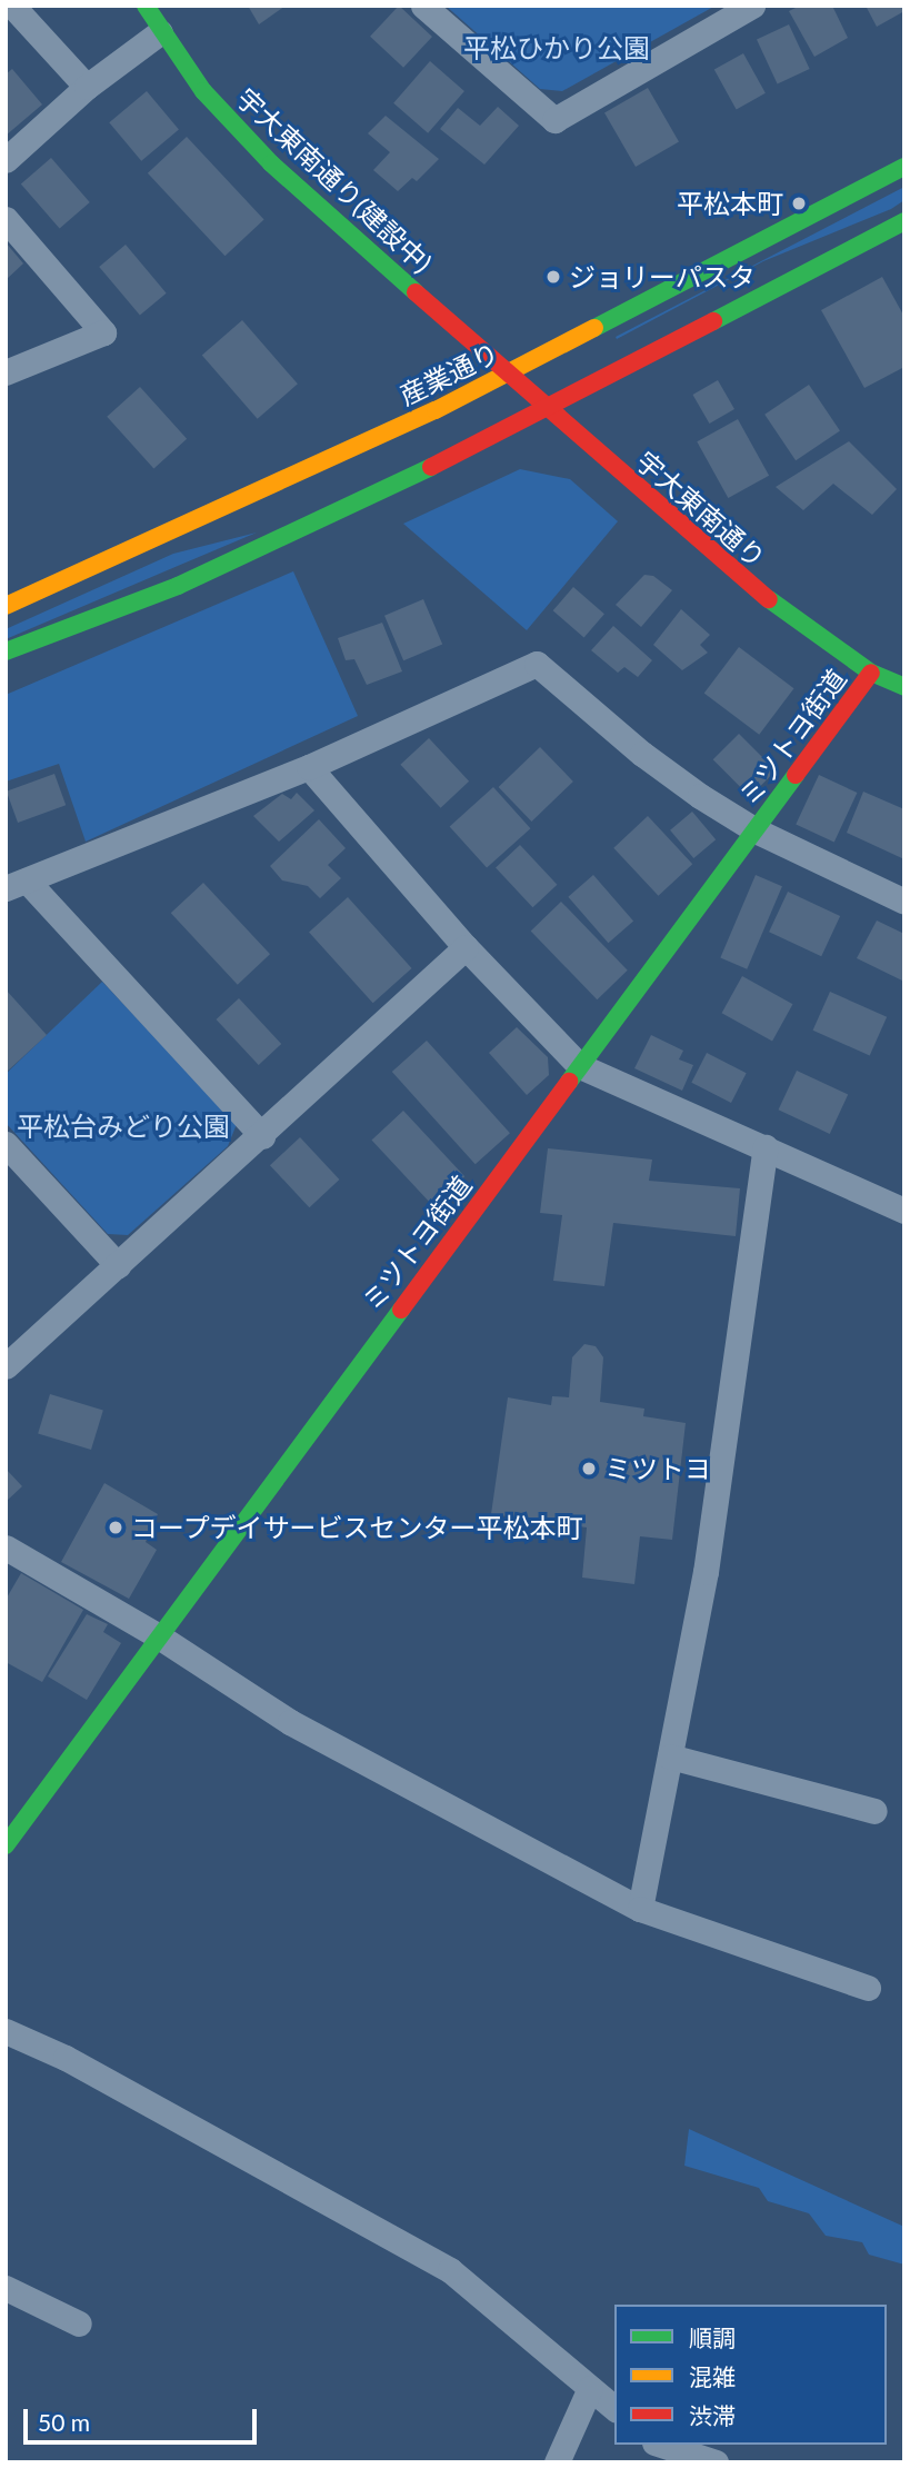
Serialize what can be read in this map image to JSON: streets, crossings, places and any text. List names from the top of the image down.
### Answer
{
  "streets": {
    "street": [
      "宇大東南通り(建設中)",
      "産業通り",
      "宇大東南通り",
      "ミツトヨ街道"
    ]
  },
  "crossings": [
    ["宇大東南通り(建設中)", "産業通り"],
    ["宇大東南通り(建設中)", "宇大東南通り"],
    ["産業通り", "宇大東南通り"],
    ["宇大東南通り", "ミツトヨ街道"]
  ],
  "parks": ["平松ひかり公園", "平松台みどり公園"],
  "places": [
    "平松本町",
    "ジョリーパスタ",
    "ミツトヨ",
    "コープデイサービスセンター平松本町"
  ],
  "legend": ["順調", "混雑", "渋滞"],
  "scale_bar": "50 m"
}
